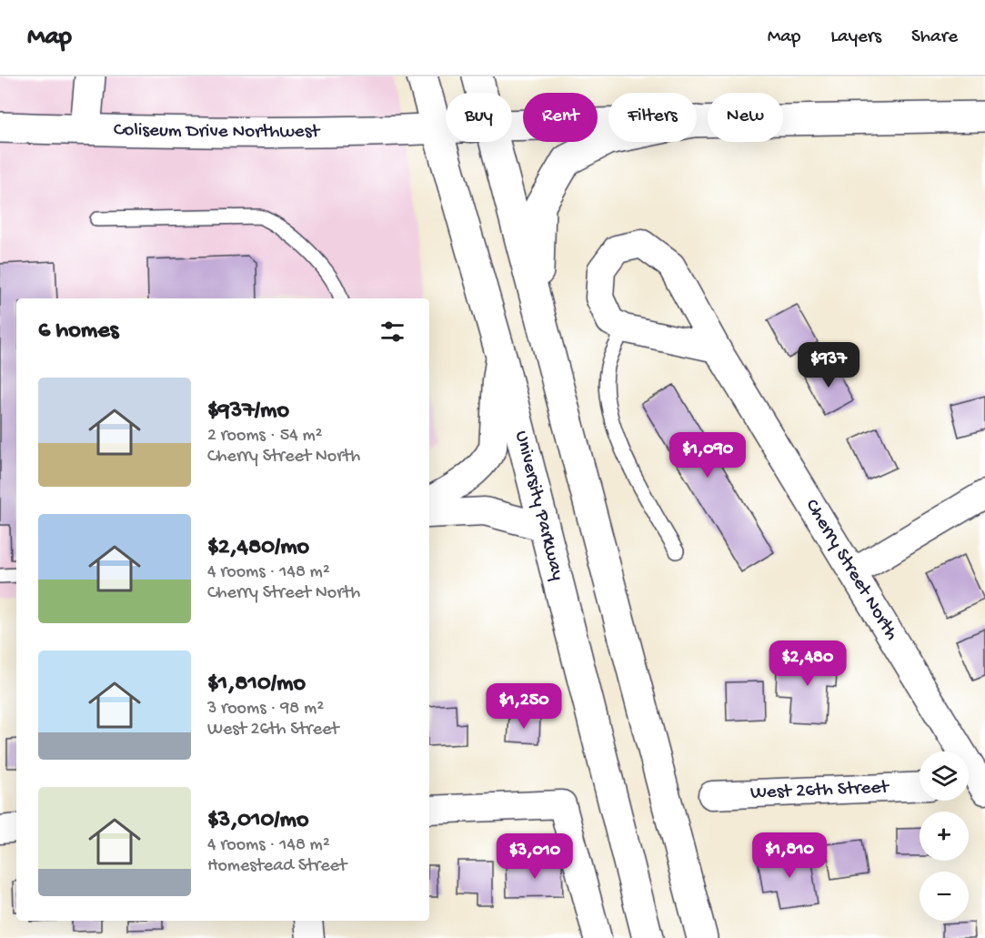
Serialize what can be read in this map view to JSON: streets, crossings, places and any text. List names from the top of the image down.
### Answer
{
  "streets": {
    "main road": ["Coliseum Drive Northwest", "University Parkway"],
    "street": ["Cherry Street North", "West 26th Street"]
  },
  "crossings": [
    ["Coliseum Drive Northwest", "University Parkway"]
  ],
  "page": {
    "header": "Map",
    "nav": ["Map", "Layers", "Share"],
    "chip": [
      "Buy",
      "Rent",
      "Filters",
      "New"
    ],
    "heading": "6 homes",
    "price": [
      "$937",
      "$1,090",
      "$2,480",
      "$1,250",
      "$1,810",
      "$3,010"
    ],
    "list": [
      {
        "name": "$937/mo",
        "note": "2 rooms · 54 m² · Cherry Street North"
      },
      {
        "name": "$2,480/mo",
        "note": "4 rooms · 148 m² · Cherry Street North"
      },
      {
        "name": "$1,810/mo",
        "note": "3 rooms · 98 m² · West 26th Street"
      },
      {
        "name": "$3,010/mo",
        "note": "4 rooms · 148 m² · Homestead Street"
      }
    ],
    "map_buttons": ["+", "−"]
  }
}
